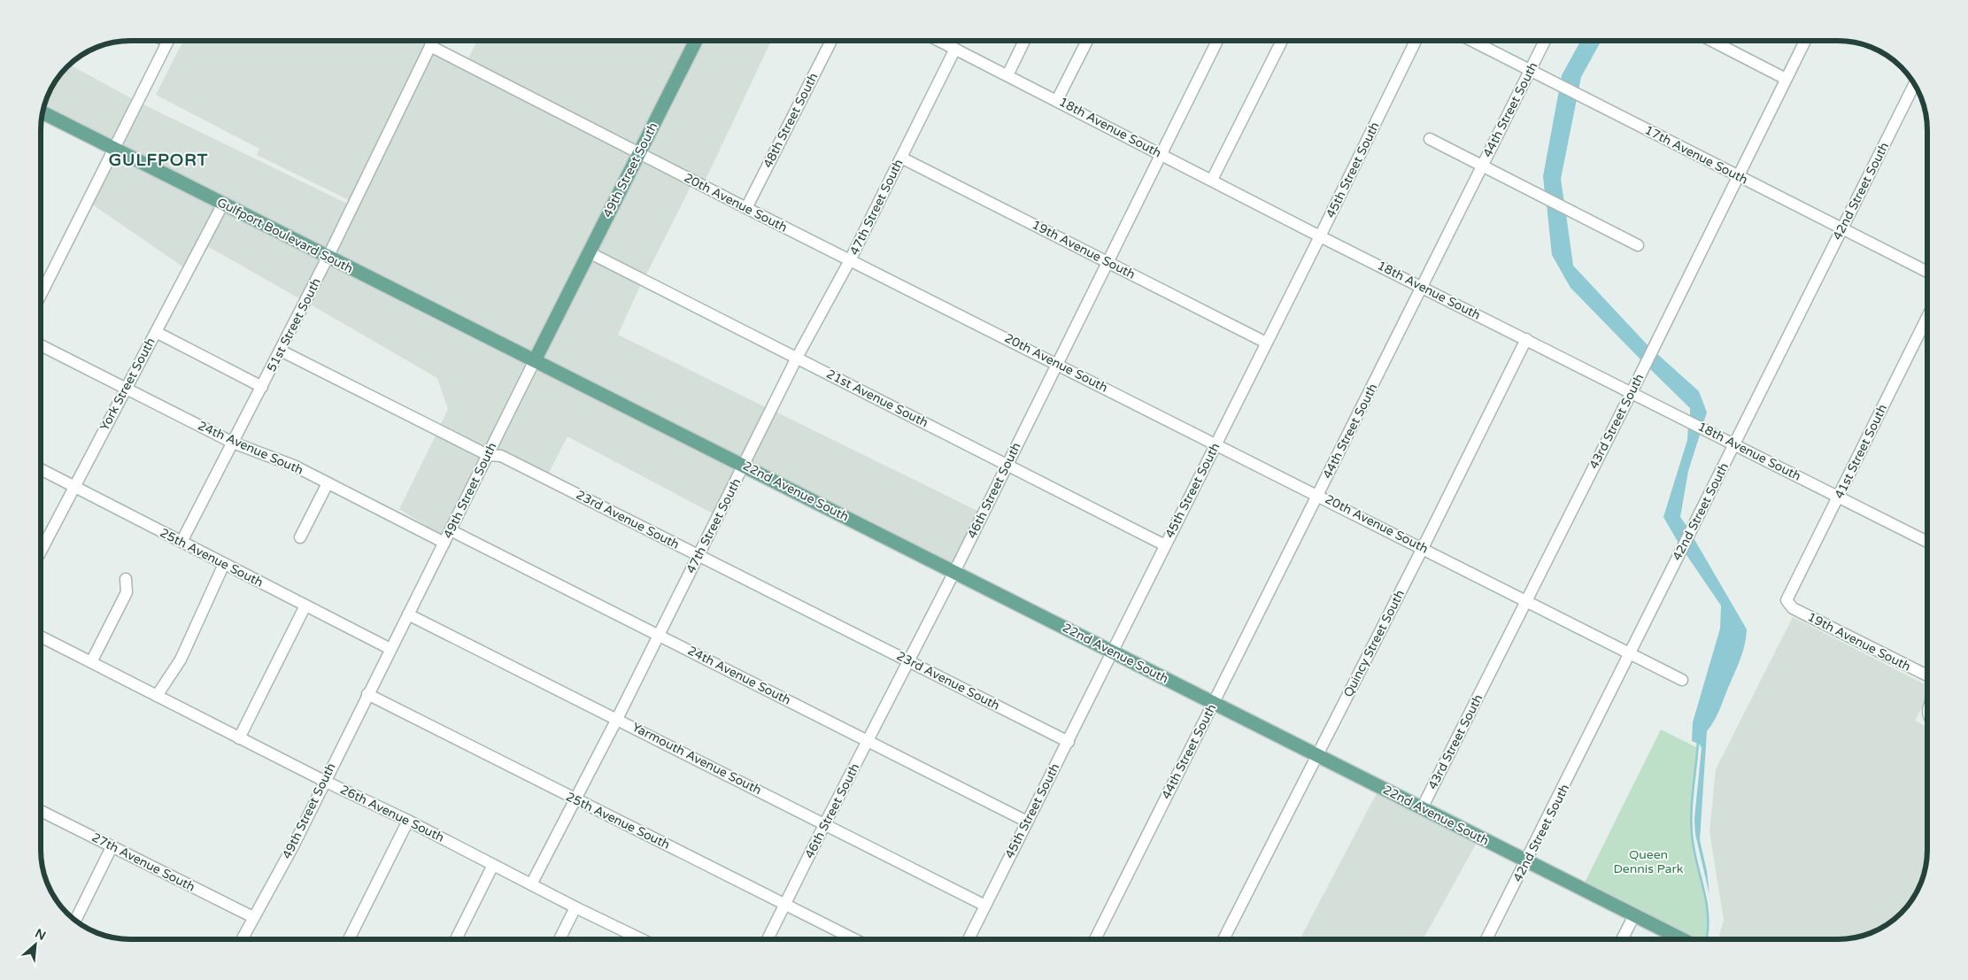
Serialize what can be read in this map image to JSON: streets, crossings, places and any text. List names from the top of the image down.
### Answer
{
  "streets": {
    "main road": ["49th Street South", "Gulfport Boulevard South", "22nd Avenue South"],
    "street": [
      "44th Street South",
      "48th Street South",
      "18th Avenue South",
      "17th Avenue South",
      "45th Street South",
      "42nd Street South",
      "20th Avenue South",
      "47th Street South",
      "19th Avenue South",
      "51st Street South",
      "York Street South",
      "21st Avenue South",
      "43rd Street South",
      "24th Avenue South",
      "41st Street South",
      "46th Street South",
      "23rd Avenue South",
      "25th Avenue South",
      "Quincy Street South",
      "Yarmouth Avenue South",
      "26th Avenue South",
      "27th Avenue South"
    ]
  },
  "crossings": [
    ["44th Street South", "18th Avenue South"],
    ["44th Street South", "17th Avenue South"],
    ["44th Street South", "20th Avenue South"],
    ["44th Street South", "22nd Avenue South"],
    ["48th Street South", "20th Avenue South"],
    ["18th Avenue South", "45th Street South"],
    ["18th Avenue South", "42nd Street South"],
    ["18th Avenue South", "47th Street South"],
    ["18th Avenue South", "43rd Street South"],
    ["18th Avenue South", "41st Street South"],
    ["18th Avenue South", "46th Street South"],
    ["18th Avenue South", "Quincy Street South"],
    ["17th Avenue South", "42nd Street South"],
    ["17th Avenue South", "43rd Street South"],
    ["49th Street South", "20th Avenue South"],
    ["49th Street South", "Gulfport Boulevard South"],
    ["49th Street South", "21st Avenue South"],
    ["49th Street South", "24th Avenue South"],
    ["49th Street South", "22nd Avenue South"],
    ["49th Street South", "23rd Avenue South"],
    ["49th Street South", "25th Avenue South"],
    ["49th Street South", "Yarmouth Avenue South"],
    ["49th Street South", "26th Avenue South"],
    ["49th Street South", "27th Avenue South"],
    ["45th Street South", "20th Avenue South"],
    ["45th Street South", "19th Avenue South"],
    ["45th Street South", "21st Avenue South"],
    ["45th Street South", "24th Avenue South"],
    ["45th Street South", "22nd Avenue South"],
    ["45th Street South", "23rd Avenue South"],
    ["45th Street South", "Yarmouth Avenue South"],
    ["42nd Street South", "20th Avenue South"],
    ["42nd Street South", "22nd Avenue South"],
    ["20th Avenue South", "47th Street South"],
    ["20th Avenue South", "51st Street South"],
    ["20th Avenue South", "43rd Street South"],
    ["20th Avenue South", "46th Street South"],
    ["20th Avenue South", "Quincy Street South"],
    ["47th Street South", "19th Avenue South"],
    ["47th Street South", "21st Avenue South"],
    ["47th Street South", "24th Avenue South"],
    ["47th Street South", "22nd Avenue South"],
    ["47th Street South", "23rd Avenue South"],
    ["47th Street South", "25th Avenue South"],
    ["47th Street South", "Yarmouth Avenue South"],
    ["47th Street South", "26th Avenue South"],
    ["Gulfport Boulevard South", "51st Street South"],
    ["Gulfport Boulevard South", "York Street South"],
    ["Gulfport Boulevard South", "22nd Avenue South"],
    ["19th Avenue South", "41st Street South"],
    ["19th Avenue South", "46th Street South"],
    ["51st Street South", "24th Avenue South"],
    ["51st Street South", "23rd Avenue South"],
    ["51st Street South", "25th Avenue South"],
    ["York Street South", "24th Avenue South"],
    ["York Street South", "25th Avenue South"],
    ["21st Avenue South", "46th Street South"],
    ["43rd Street South", "22nd Avenue South"],
    ["24th Avenue South", "46th Street South"],
    ["46th Street South", "22nd Avenue South"],
    ["46th Street South", "23rd Avenue South"],
    ["46th Street South", "25th Avenue South"],
    ["46th Street South", "Yarmouth Avenue South"],
    ["22nd Avenue South", "Quincy Street South"]
  ],
  "districts": ["GULFPORT"],
  "parks": ["Queen Dennis Park"],
  "north": "top right"
}
